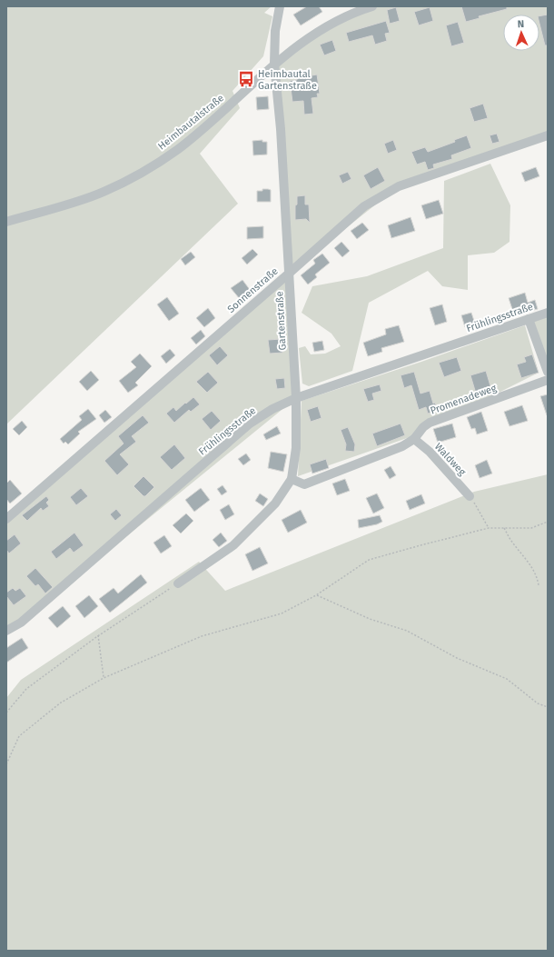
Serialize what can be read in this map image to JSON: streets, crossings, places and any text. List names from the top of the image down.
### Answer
{
  "streets": {
    "street": [
      "Heimbautalstraße",
      "Sonnenstraße",
      "Frühlingsstraße",
      "Gartenstraße",
      "Promenadeweg",
      "Waldweg"
    ]
  },
  "crossings": [
    ["Heimbautalstraße", "Gartenstraße"],
    ["Sonnenstraße", "Gartenstraße"],
    ["Frühlingsstraße", "Gartenstraße"],
    ["Gartenstraße", "Promenadeweg"],
    ["Promenadeweg", "Waldweg"]
  ],
  "places": {
    "bus stop": ["Heimbautal Gartenstraße"]
  },
  "north": "top"
}
